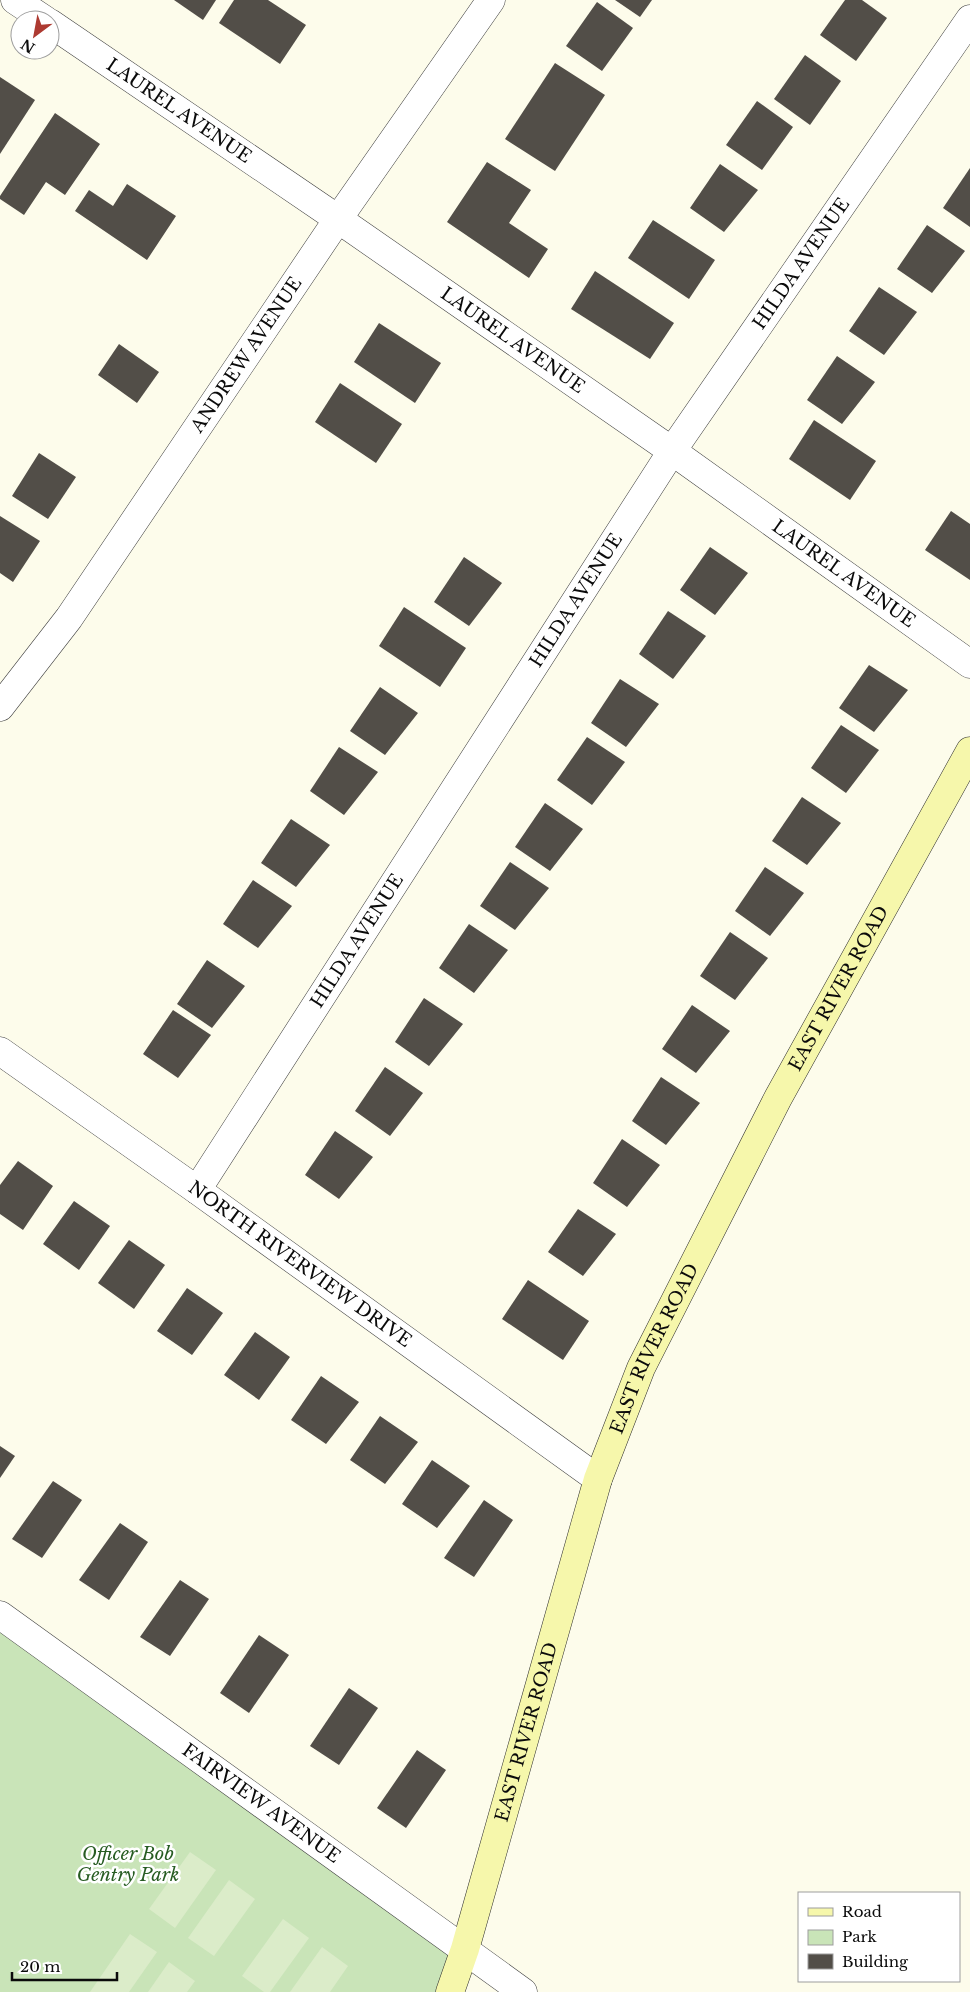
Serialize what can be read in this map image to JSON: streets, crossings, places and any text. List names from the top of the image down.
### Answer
{
  "streets": {
    "street": [
      "LAUREL AVENUE",
      "HILDA AVENUE",
      "ANDREW AVENUE",
      "EAST RIVER ROAD",
      "NORTH RIVERVIEW DRIVE",
      "FAIRVIEW AVENUE"
    ]
  },
  "crossings": [
    ["LAUREL AVENUE", "HILDA AVENUE"],
    ["LAUREL AVENUE", "ANDREW AVENUE"],
    ["HILDA AVENUE", "NORTH RIVERVIEW DRIVE"],
    ["EAST RIVER ROAD", "NORTH RIVERVIEW DRIVE"],
    ["EAST RIVER ROAD", "FAIRVIEW AVENUE"]
  ],
  "parks": ["Officer Bob Gentry Park"],
  "legend": ["Road", "Park", "Building"],
  "scale_bar": "20 m",
  "north": "bottom left"
}
